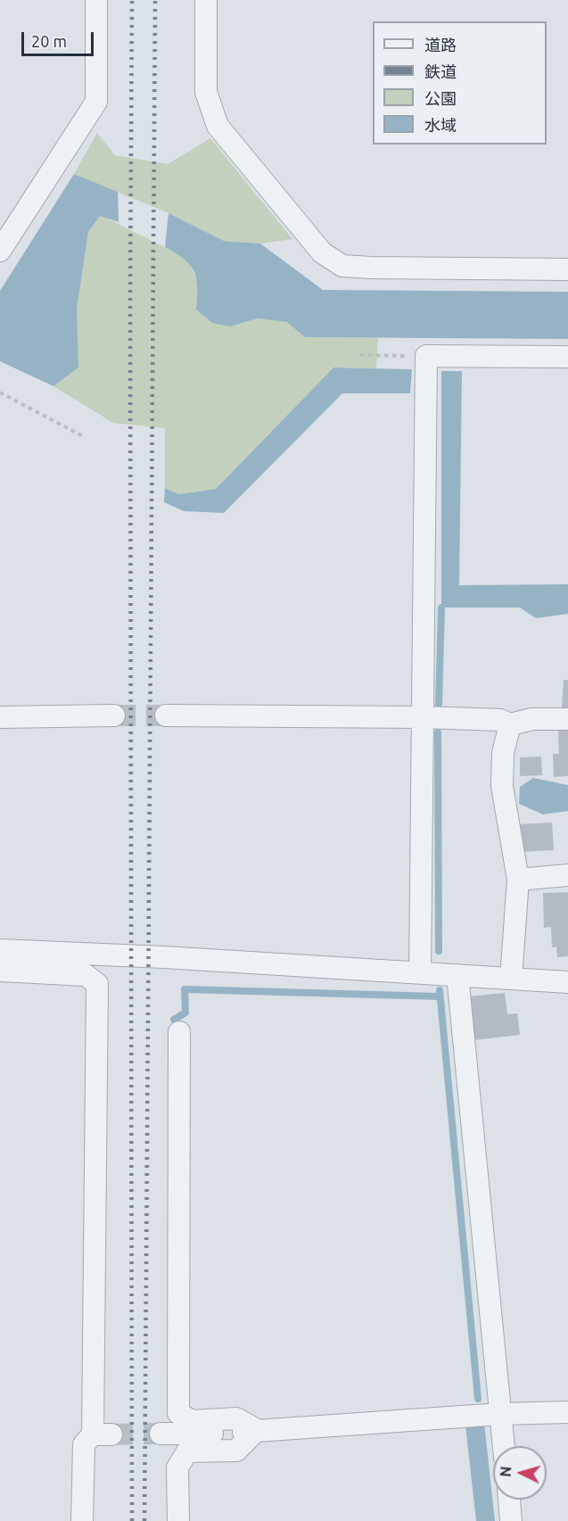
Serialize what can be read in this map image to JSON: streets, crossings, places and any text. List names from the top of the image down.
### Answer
{
  "legend": [
    "道路",
    "鉄道",
    "公園",
    "水域"
  ],
  "scale_bar": "20 m",
  "north": "left"
}
